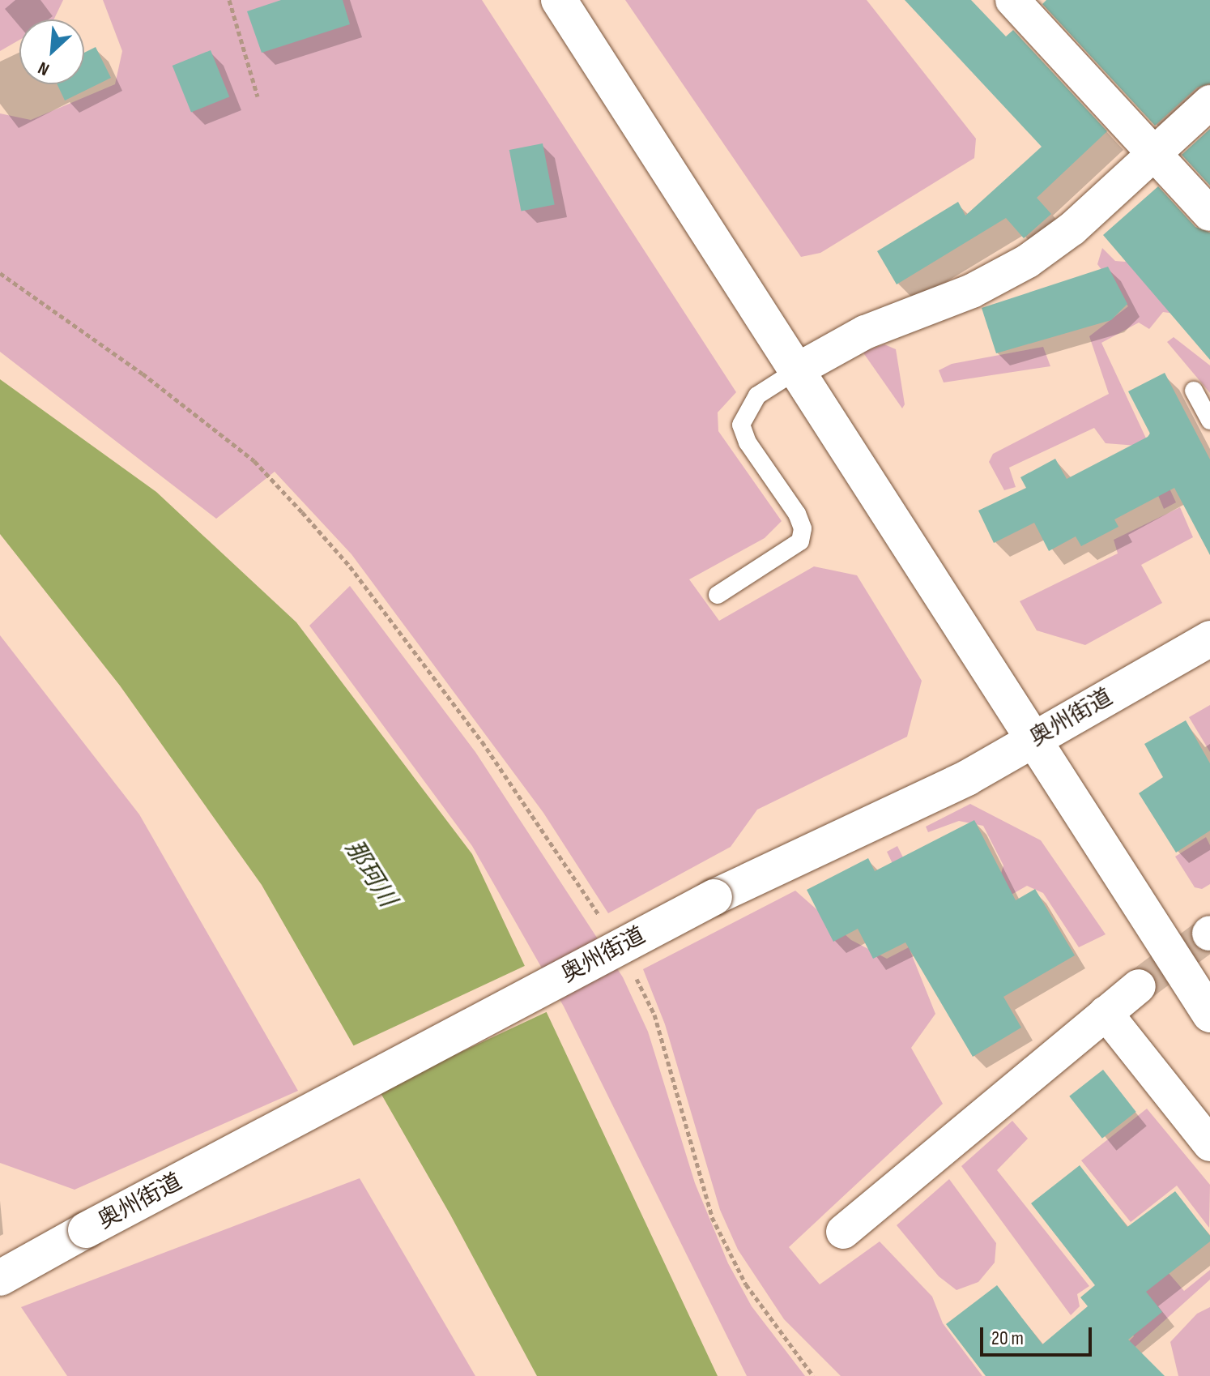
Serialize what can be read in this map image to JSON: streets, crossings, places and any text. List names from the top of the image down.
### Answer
{
  "streets": {
    "main road": ["奥州街道"]
  },
  "water": ["那珂川"],
  "scale_bar": "20 m",
  "north": "bottom left"
}
